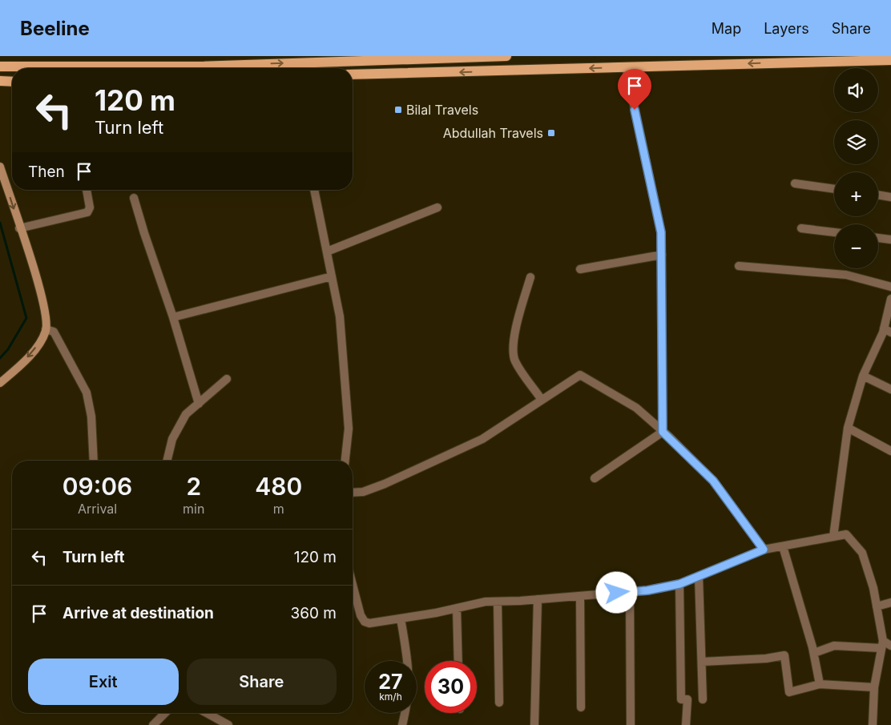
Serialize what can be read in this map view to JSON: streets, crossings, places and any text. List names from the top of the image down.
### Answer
{
  "places": {
    "transit": ["Bilal Travels", "Abdullah Travels"]
  },
  "page": {
    "header": "Beeline",
    "nav": ["Map", "Layers", "Share"],
    "map_buttons": ["+", "−"],
    "turn": ["120 m", "Turn left"],
    "then": "Then",
    "eta": [
      "09:06",
      "Arrival",
      "2",
      "min",
      "480",
      "m"
    ],
    "list": [
      {
        "name": "Turn left",
        "value": "120 m"
      },
      {
        "name": "Arrive at destination",
        "value": "360 m"
      }
    ],
    "buttons": ["Exit", "Share"],
    "speed": "27 km/h",
    "limit": "30"
  }
}
